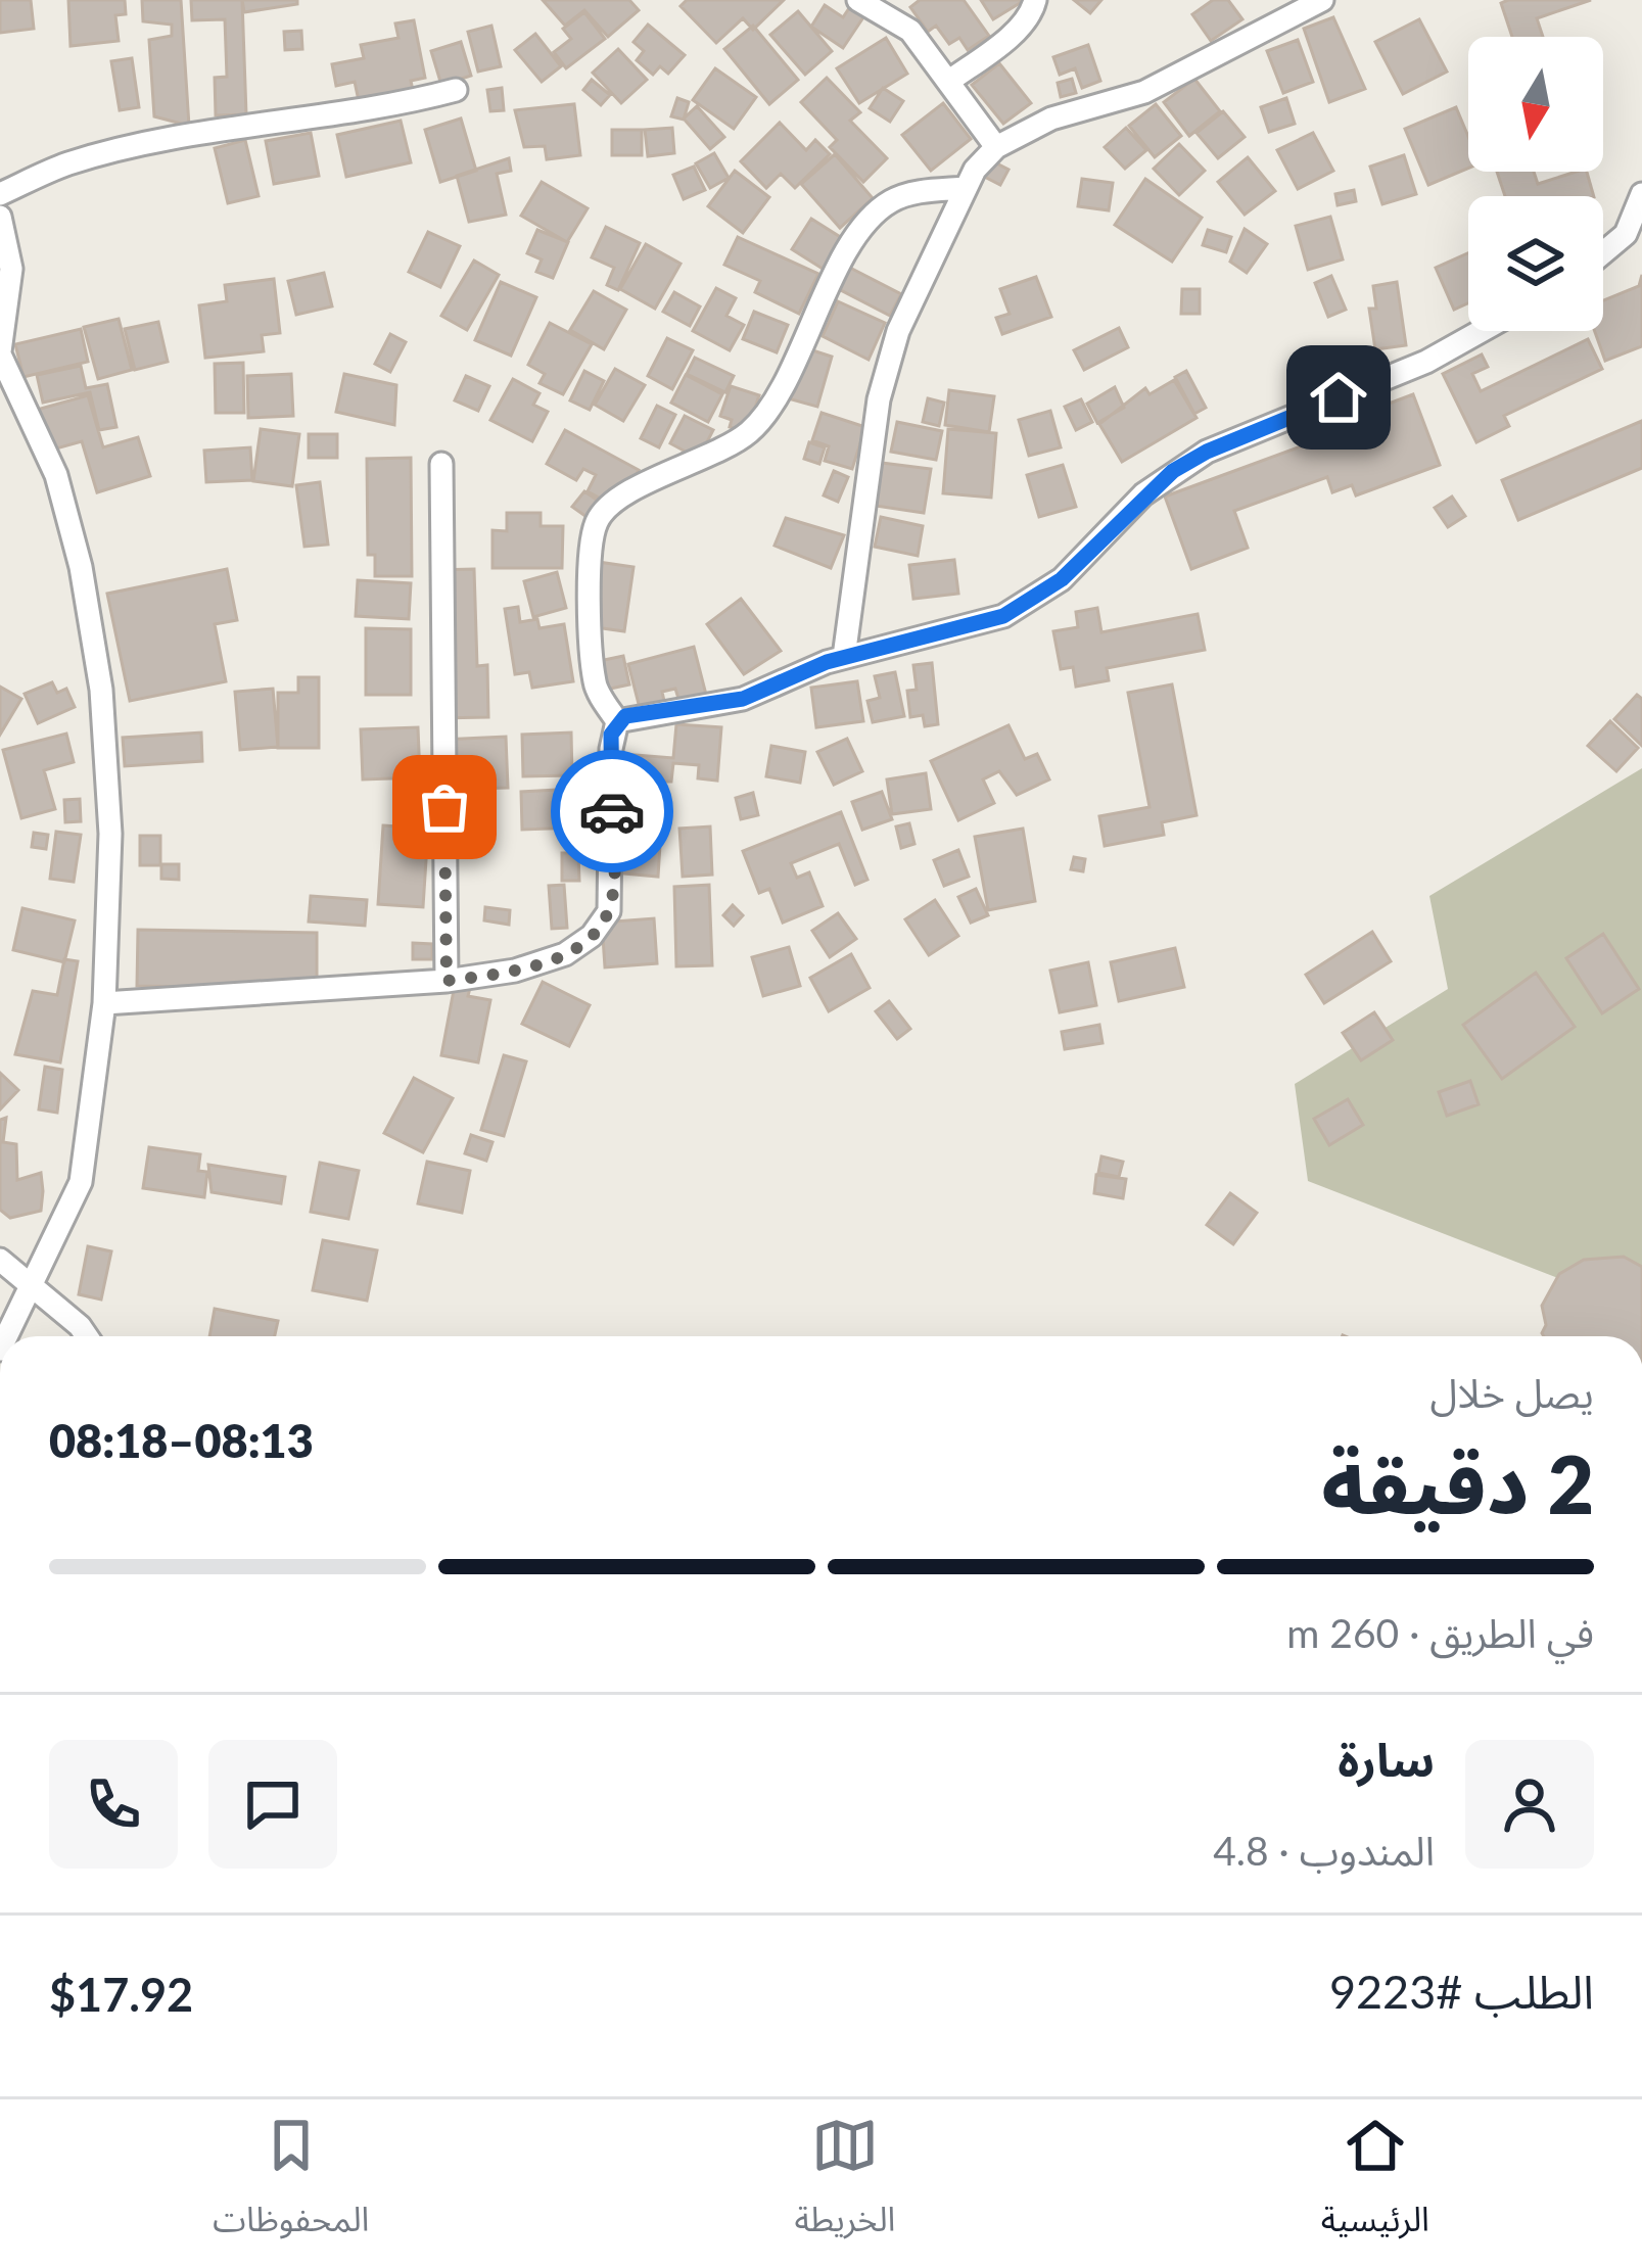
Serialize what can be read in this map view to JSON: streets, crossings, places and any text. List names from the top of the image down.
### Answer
{
  "north": "bottom",
  "page": {
    "heading": ["2 دقيقة", "يصل خلال", "08:13–08:18"],
    "panel": [
      "سارة",
      "المندوب · 4.8",
      "الطلب #9223",
      "$17.92"
    ],
    "bar": "في الطريق · 260 m",
    "tabs": ["الرئيسية", "الخريطة", "المحفوظات"]
  }
}
